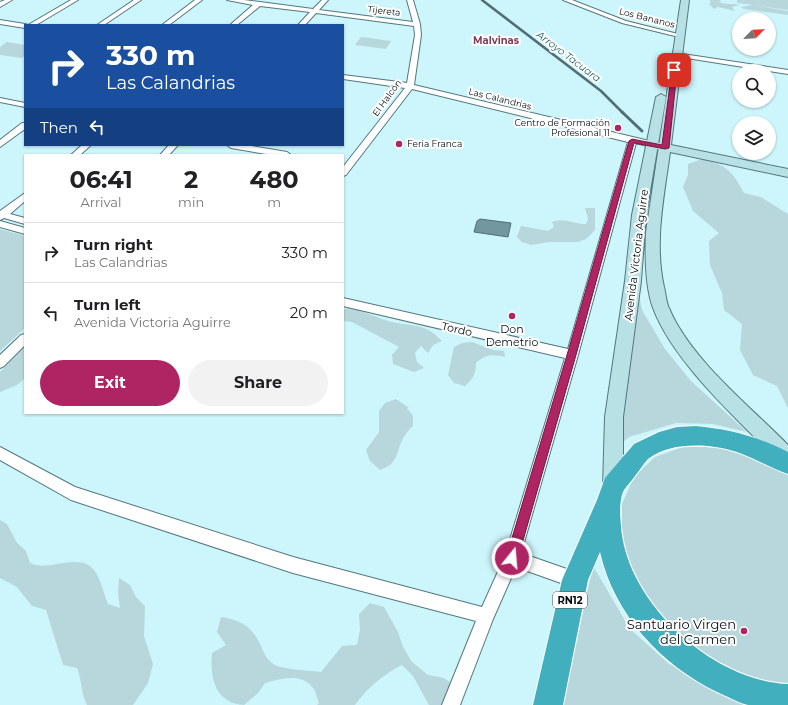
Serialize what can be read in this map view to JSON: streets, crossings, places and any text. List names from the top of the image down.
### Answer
{
  "streets": {
    "highway": ["RN12"],
    "main road": ["Avenida Victoria Aguirre"],
    "street": [
      "Tijereta",
      "Los Bananos",
      "El Halcón",
      "Las Calandrias",
      "Tordo"
    ]
  },
  "crossings": [
    ["Tijereta", "El Halcón"],
    ["Los Bananos", "Avenida Victoria Aguirre"],
    ["El Halcón", "Las Calandrias"],
    ["Las Calandrias", "Avenida Victoria Aguirre"],
    ["Avenida Victoria Aguirre", "RN12"]
  ],
  "districts": ["Malvinas"],
  "water": ["Arroyo Tacuara"],
  "places": [
    "Centro de Formación Profesional 11",
    "Feria Franca",
    "Don Demetrio",
    "Santuario Virgen del Carmen"
  ],
  "north": "top right",
  "page": {
    "turn": ["330 m", "Las Calandrias"],
    "then": "Then",
    "eta": [
      "06:41",
      "Arrival",
      "2",
      "min",
      "480",
      "m"
    ],
    "list": [
      {
        "name": "Turn right",
        "note": "Las Calandrias",
        "value": "330 m"
      },
      {
        "name": "Turn left",
        "note": "Avenida Victoria Aguirre",
        "value": "20 m"
      }
    ],
    "buttons": ["Exit", "Share"]
  }
}
